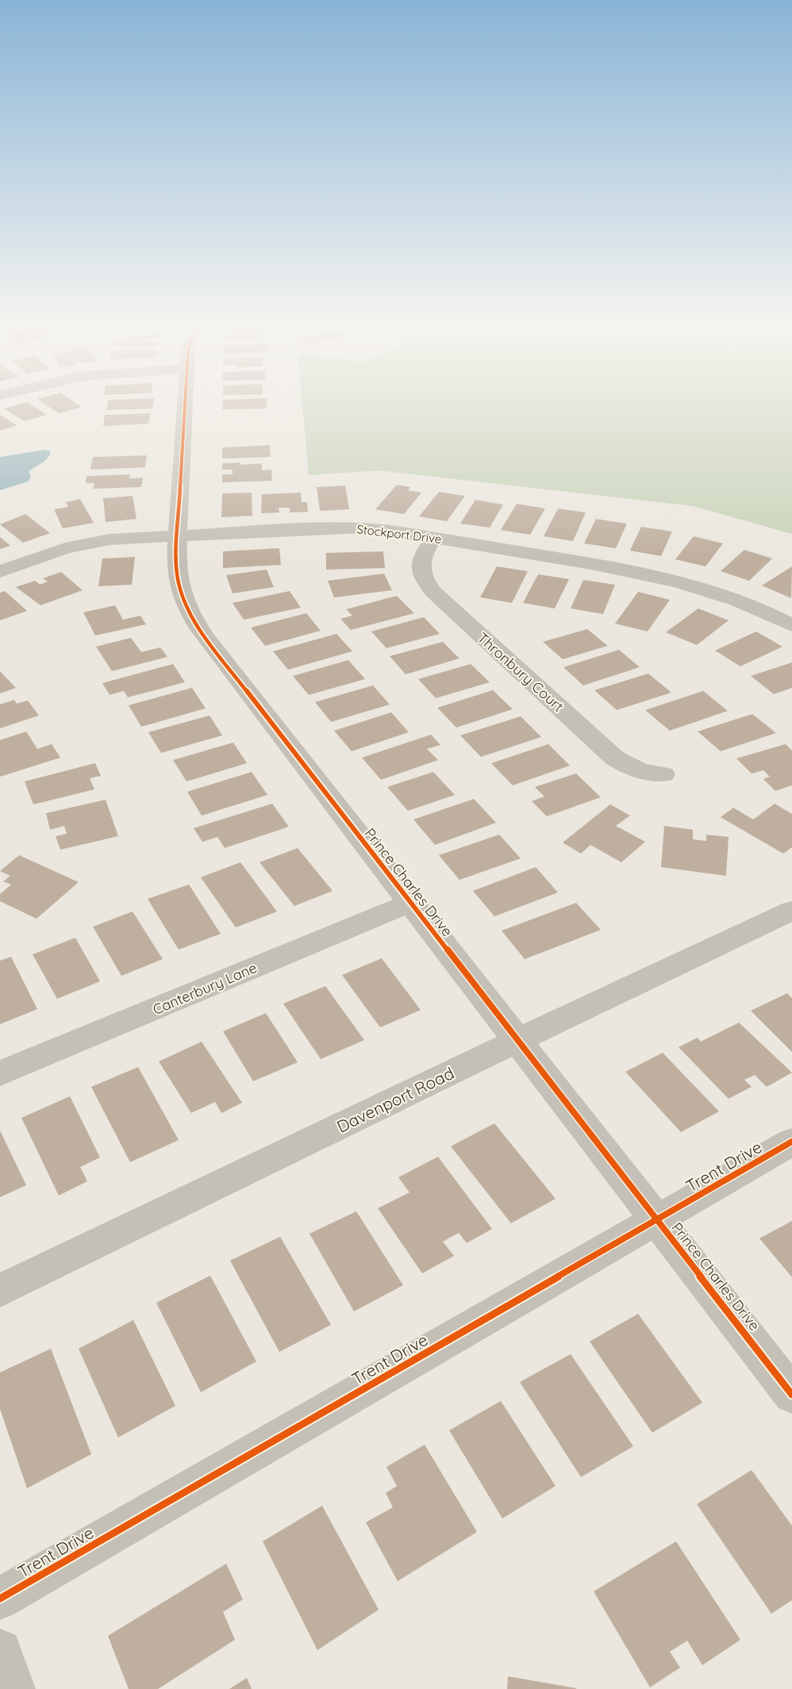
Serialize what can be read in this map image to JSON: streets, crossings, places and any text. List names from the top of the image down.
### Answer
{
  "streets": {
    "street": [
      "Stockport Drive",
      "Thronbury Court",
      "Prince Charles Drive",
      "Canterbury Lane",
      "Davenport Road",
      "Trent Drive"
    ]
  },
  "crossings": [
    ["Stockport Drive", "Thronbury Court"],
    ["Stockport Drive", "Prince Charles Drive"],
    ["Prince Charles Drive", "Canterbury Lane"],
    ["Prince Charles Drive", "Davenport Road"],
    ["Prince Charles Drive", "Trent Drive"]
  ]
}
